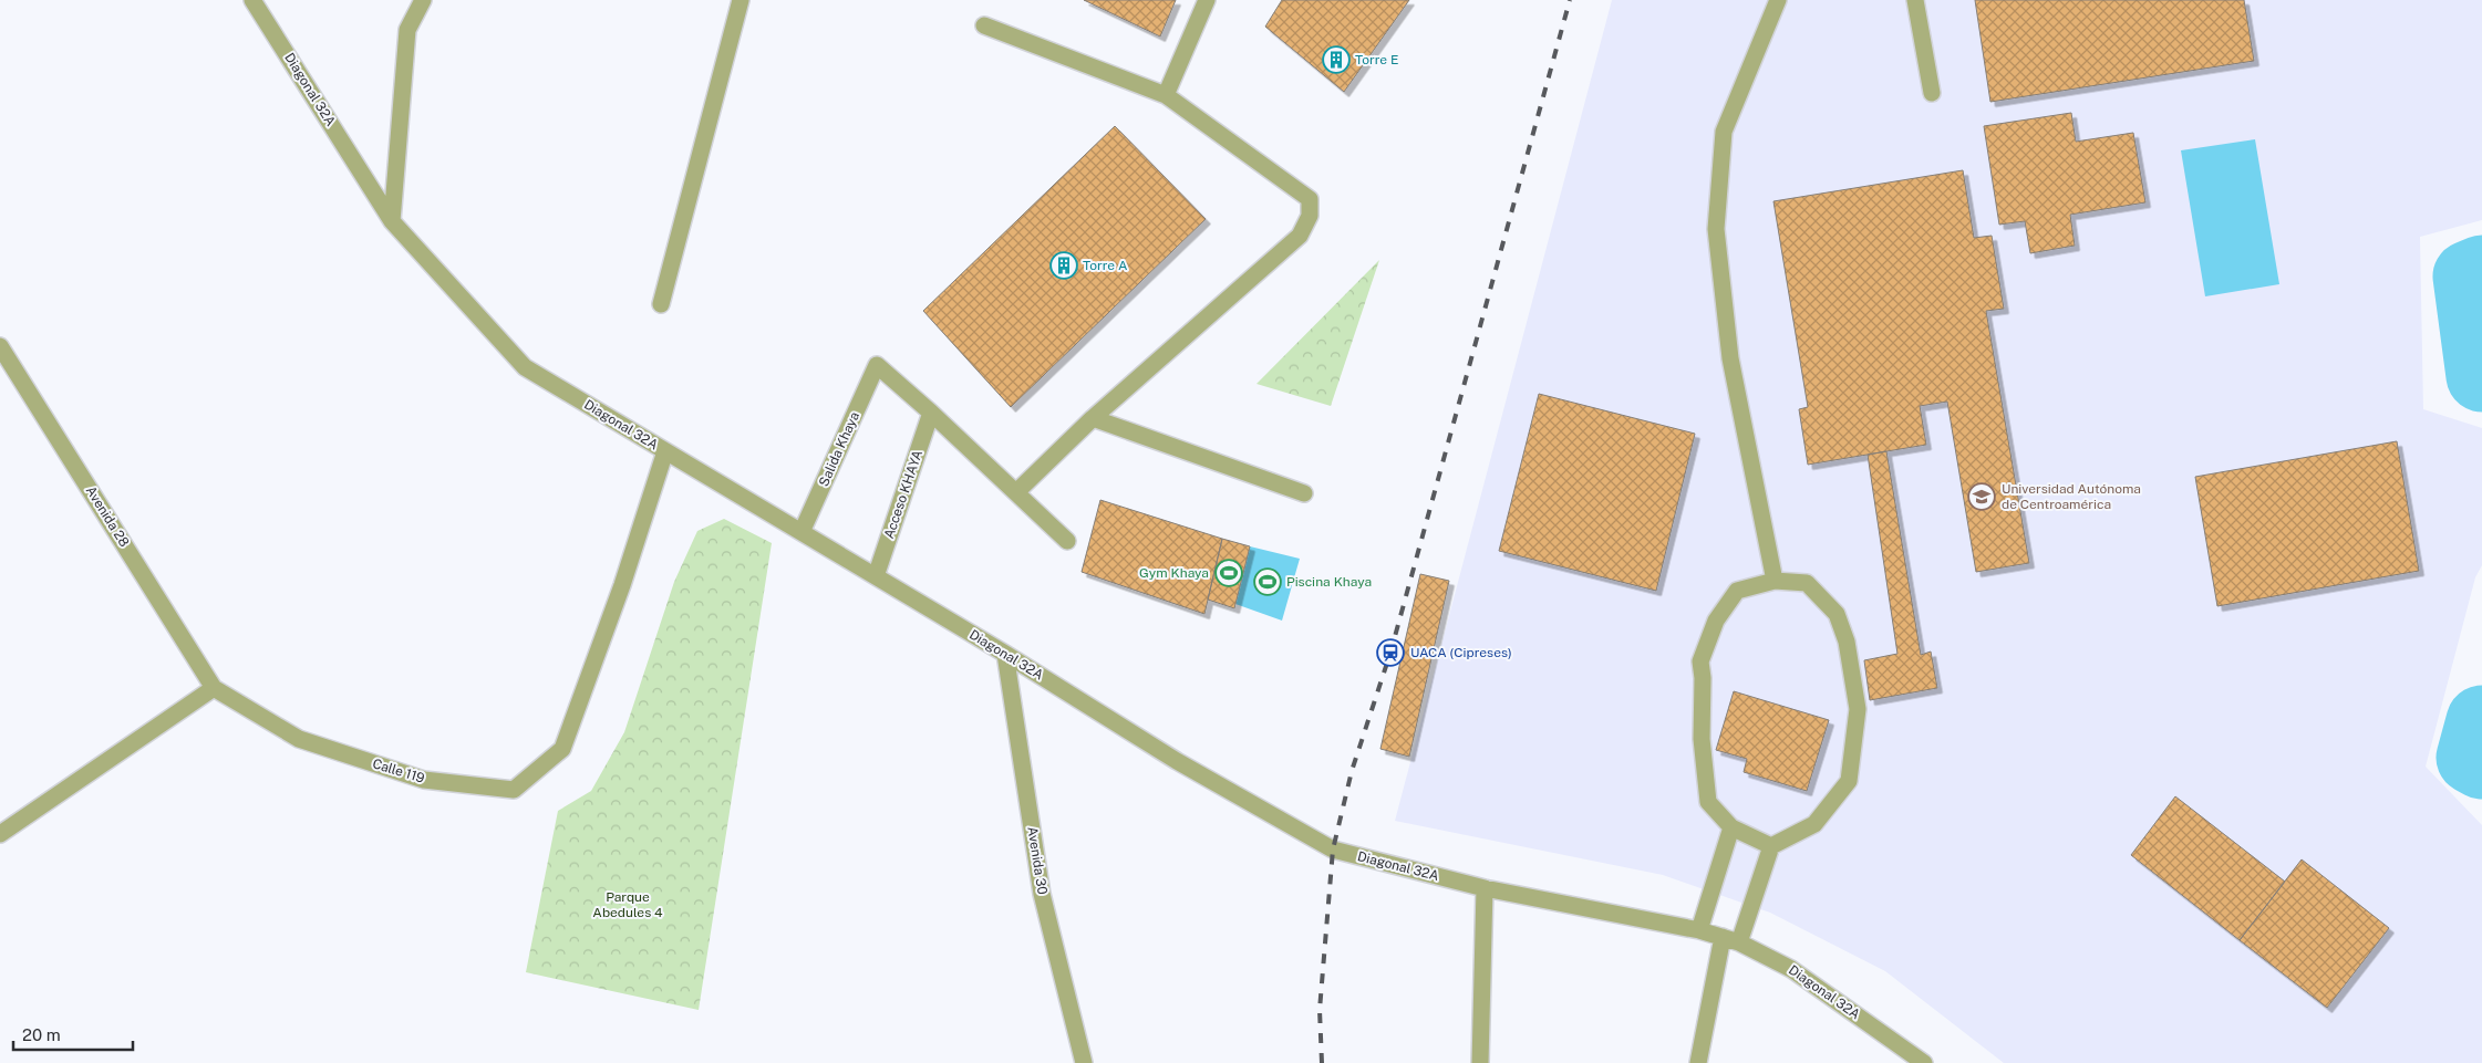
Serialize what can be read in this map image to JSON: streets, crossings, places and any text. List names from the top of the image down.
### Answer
{
  "streets": {
    "street": [
      "Diagonal 32A",
      "Salida Khaya",
      "Acceso KHAYA",
      "Avenida 28",
      "Calle 119",
      "Avenida 30"
    ]
  },
  "crossings": [
    ["Diagonal 32A", "Salida Khaya"],
    ["Diagonal 32A", "Acceso KHAYA"],
    ["Diagonal 32A", "Calle 119"],
    ["Diagonal 32A", "Avenida 30"],
    ["Salida Khaya", "Acceso KHAYA"],
    ["Avenida 28", "Calle 119"]
  ],
  "parks": ["Parque Abedules 4"],
  "places": {
    "building": ["Torre E", "Torre A"],
    "school or university": ["Universidad Autónoma de Centroamérica"],
    "sports": ["Gym Khaya", "Piscina Khaya"],
    "station": ["UACA (Cipreses)"]
  },
  "scale_bar": "20 m"
}
